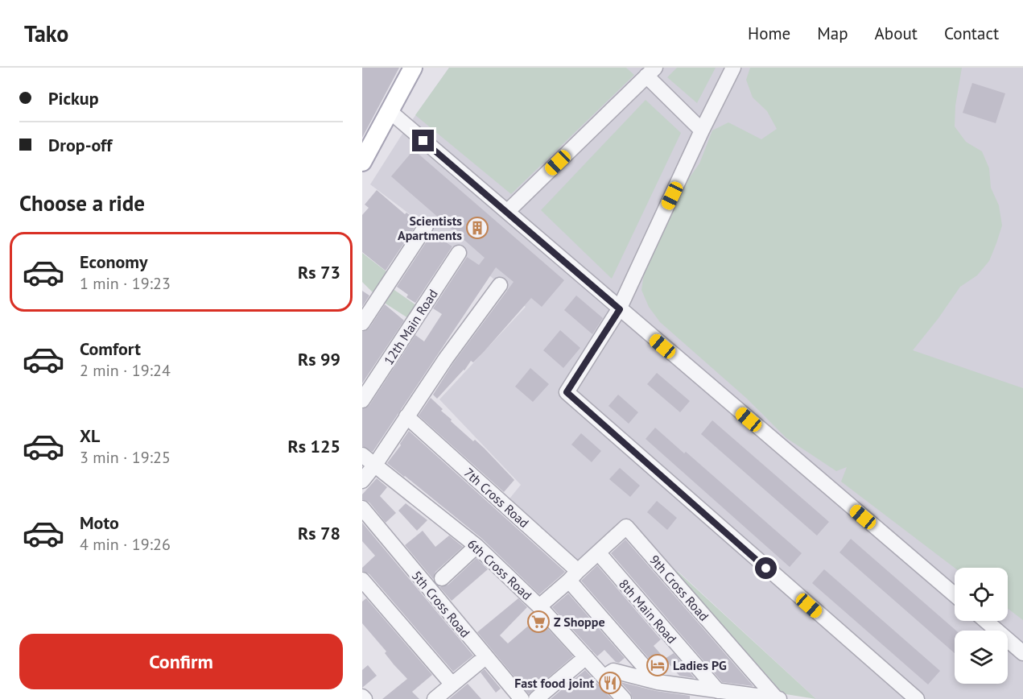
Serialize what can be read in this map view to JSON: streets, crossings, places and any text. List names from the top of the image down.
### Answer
{
  "streets": {
    "street": [
      "12th Main Road",
      "7th Cross Road",
      "6th Cross Road",
      "9th Cross Road",
      "5th Cross Road",
      "8th Main Road"
    ]
  },
  "crossings": [
    ["7th Cross Road", "9th Cross Road"],
    ["9th Cross Road", "8th Main Road"]
  ],
  "places": {
    "building": ["Scientists Apartments"],
    "supermarket": ["Z Shoppe"],
    "hotel": ["Ladies PG"],
    "restaurant": ["Fast food joint"]
  },
  "page": {
    "header": "Tako",
    "nav": [
      "Home",
      "Map",
      "About",
      "Contact"
    ],
    "banner": ["Pickup", "Drop-off"],
    "heading": "Choose a ride",
    "list": [
      {
        "name": "Economy",
        "note": "1 min · 19:23",
        "value": "Rs 73"
      },
      {
        "name": "Comfort",
        "note": "2 min · 19:24",
        "value": "Rs 99"
      },
      {
        "name": "XL",
        "note": "3 min · 19:25",
        "value": "Rs 125"
      },
      {
        "name": "Moto",
        "note": "4 min · 19:26",
        "value": "Rs 78"
      }
    ],
    "buttons": "Confirm"
  }
}
